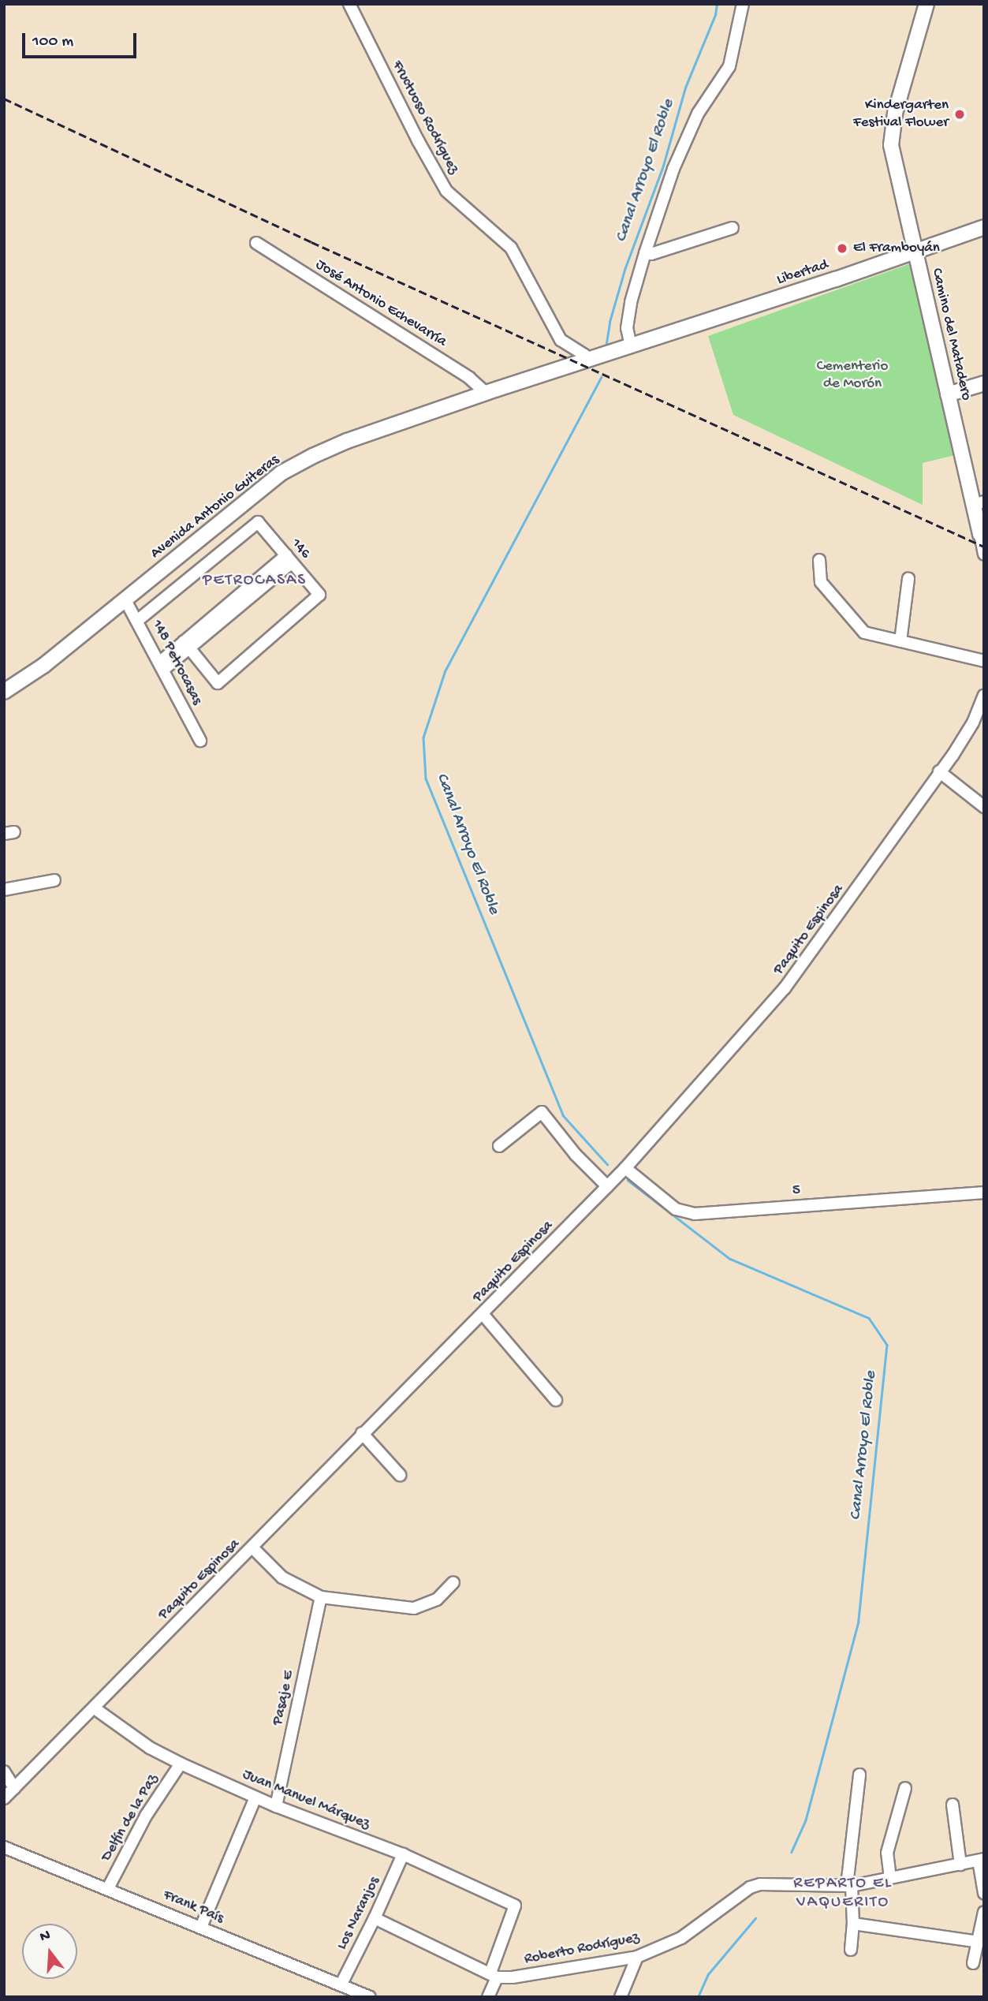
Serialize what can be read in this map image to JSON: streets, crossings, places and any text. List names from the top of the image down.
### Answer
{
  "streets": {
    "main road": ["Libertad", "Camino del Matadero", "Avenida Antonio Guiteras"],
    "street": [
      "Fructuoso Rodríguez",
      "José Antonio Echevarría",
      "146",
      "148 Petrocasas",
      "Paquito Espinosa",
      "5",
      "Pasaje E",
      "Juan Manuel Márquez",
      "Delfín de la Paz",
      "Frank País",
      "Los Naranjos",
      "Roberto Rodríguez"
    ]
  },
  "crossings": [
    ["Fructuoso Rodríguez", "Avenida Antonio Guiteras"],
    ["Libertad", "Camino del Matadero"],
    ["Libertad", "Avenida Antonio Guiteras"],
    ["José Antonio Echevarría", "Avenida Antonio Guiteras"],
    ["Avenida Antonio Guiteras", "148 Petrocasas"],
    ["146", "148 Petrocasas"],
    ["Paquito Espinosa", "5"],
    ["Paquito Espinosa", "Juan Manuel Márquez"],
    ["Pasaje E", "Juan Manuel Márquez"],
    ["Juan Manuel Márquez", "Delfín de la Paz"],
    ["Juan Manuel Márquez", "Los Naranjos"],
    ["Juan Manuel Márquez", "Roberto Rodríguez"],
    ["Delfín de la Paz", "Frank País"],
    ["Frank País", "Los Naranjos"],
    ["Los Naranjos", "Roberto Rodríguez"]
  ],
  "districts": ["PETROCASAS", "REPARTO EL VAQUERITO"],
  "water": ["Canal Arroyo El Roble"],
  "parks": ["Cementerio de Morón"],
  "places": ["Kindergarten Festival Flower", "El Framboyán"],
  "scale_bar": "100 m",
  "north": "top"
}
